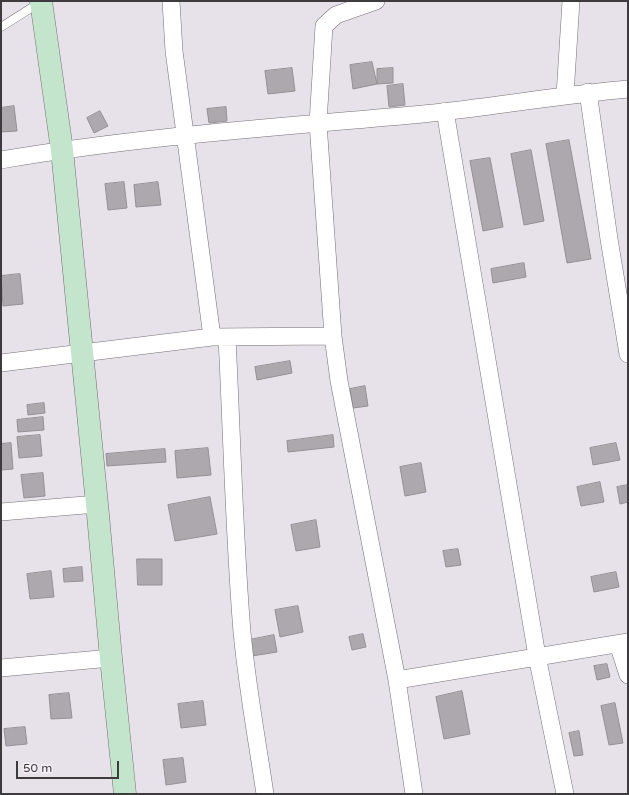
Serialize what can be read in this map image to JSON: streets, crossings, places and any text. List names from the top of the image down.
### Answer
{
  "scale_bar": "50 m"
}
